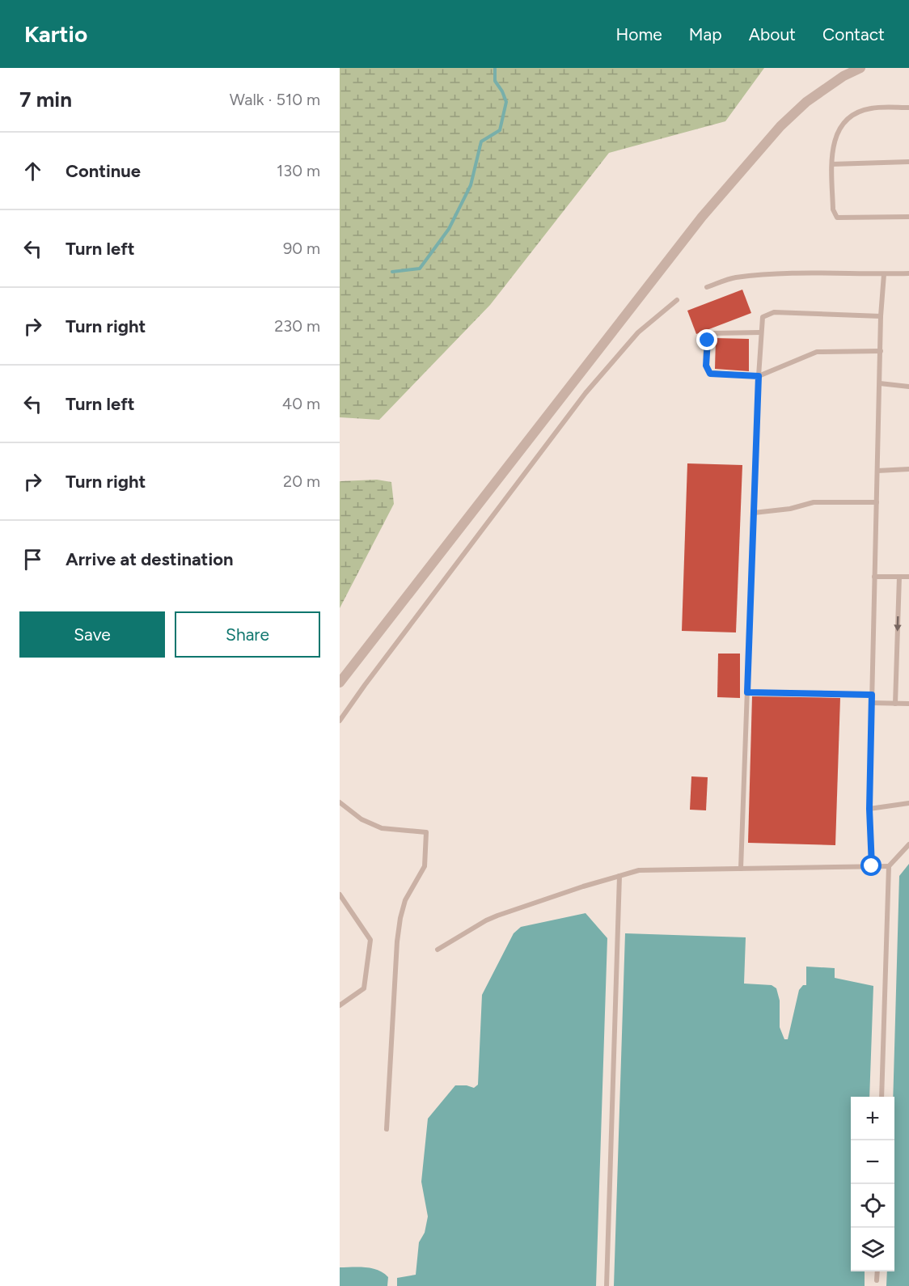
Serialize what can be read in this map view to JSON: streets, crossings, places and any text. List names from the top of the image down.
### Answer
{
  "page": {
    "header": "Kartio",
    "nav": [
      "Home",
      "Map",
      "About",
      "Contact"
    ],
    "heading": ["7 min", "Walk · 510 m"],
    "list": [
      ["Continue", "130 m"],
      ["Turn left", "90 m"],
      ["Turn right", "230 m"],
      ["Turn left", "40 m"],
      ["Turn right", "20 m"],
      "Arrive at destination"
    ],
    "buttons": ["Save", "Share"],
    "map_buttons": ["+", "−"]
  }
}
